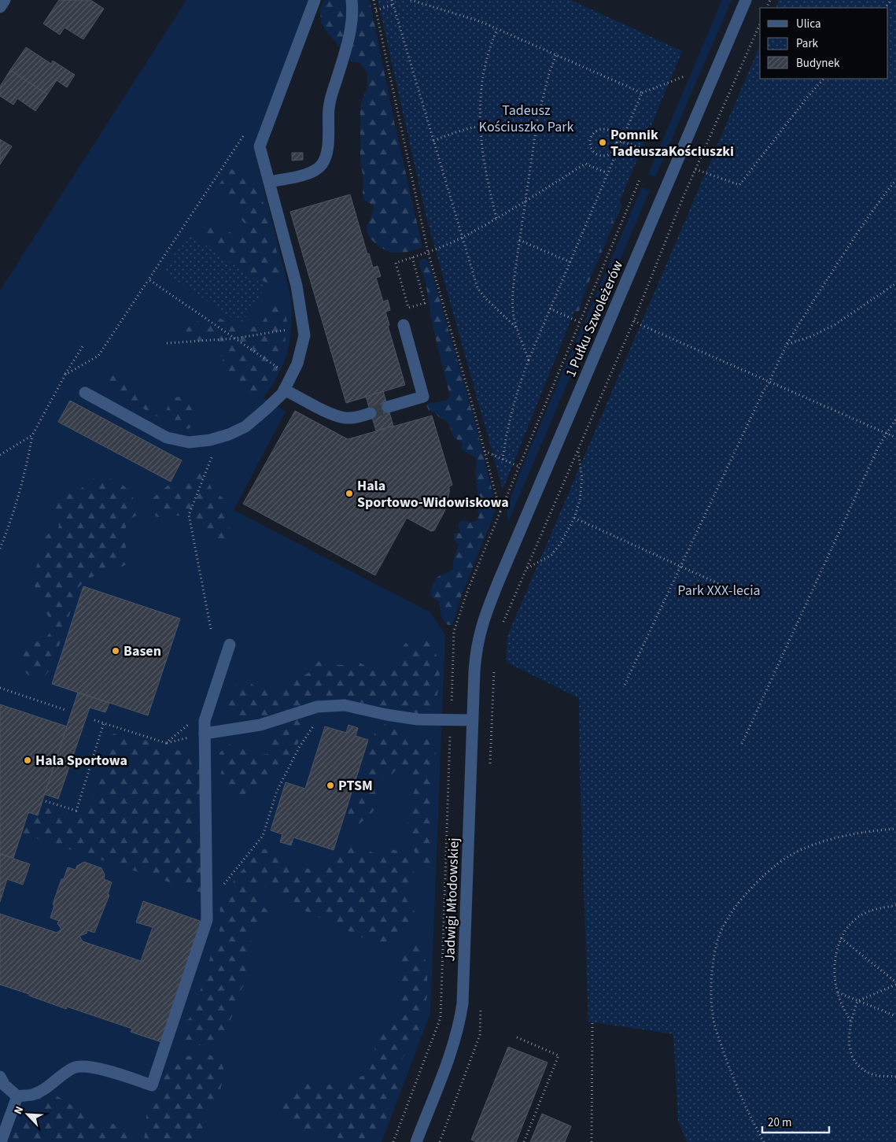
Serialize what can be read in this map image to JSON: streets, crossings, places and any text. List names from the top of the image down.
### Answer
{
  "streets": {
    "street": ["1 Pułku Szwoleżerów", "Jadwigi Młodowskiej"]
  },
  "crossings": [
    ["1 Pułku Szwoleżerów", "Jadwigi Młodowskiej"]
  ],
  "parks": ["Tadeusz Kościuszko Park", "Park XXX-lecia"],
  "places": [
    "Pomnik TadeuszaKościuszki",
    "Hala Sportowo-Widowiskowa",
    "Basen",
    "Hala Sportowa",
    "PTSM"
  ],
  "legend": ["Ulica", "Park", "Budynek"],
  "scale_bar": "20 m",
  "north": "top left"
}
